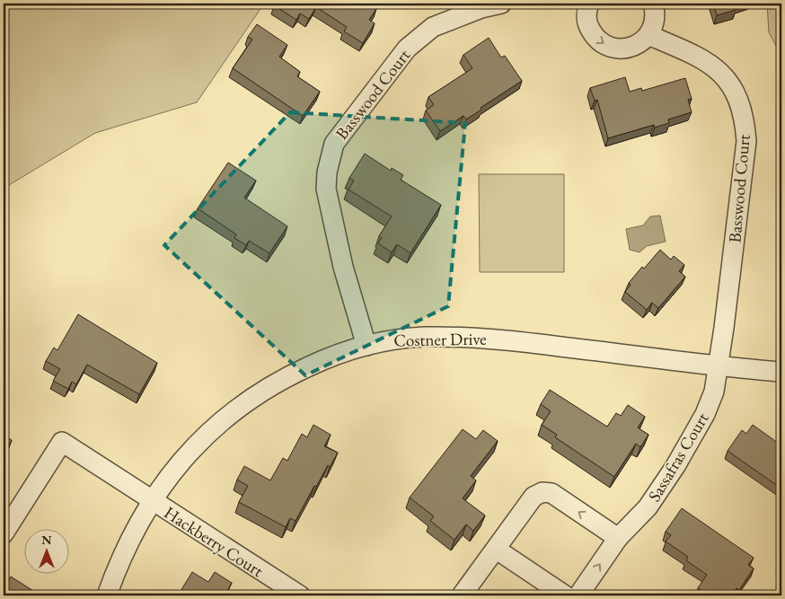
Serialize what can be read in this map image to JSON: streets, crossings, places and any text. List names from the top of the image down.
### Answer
{
  "streets": {
    "street": [
      "Basswood Court",
      "Costner Drive",
      "Sassafras Court",
      "Hackberry Court"
    ]
  },
  "crossings": [
    ["Basswood Court", "Costner Drive"],
    ["Basswood Court", "Sassafras Court"],
    ["Costner Drive", "Sassafras Court"],
    ["Costner Drive", "Hackberry Court"]
  ],
  "north": "top"
}
